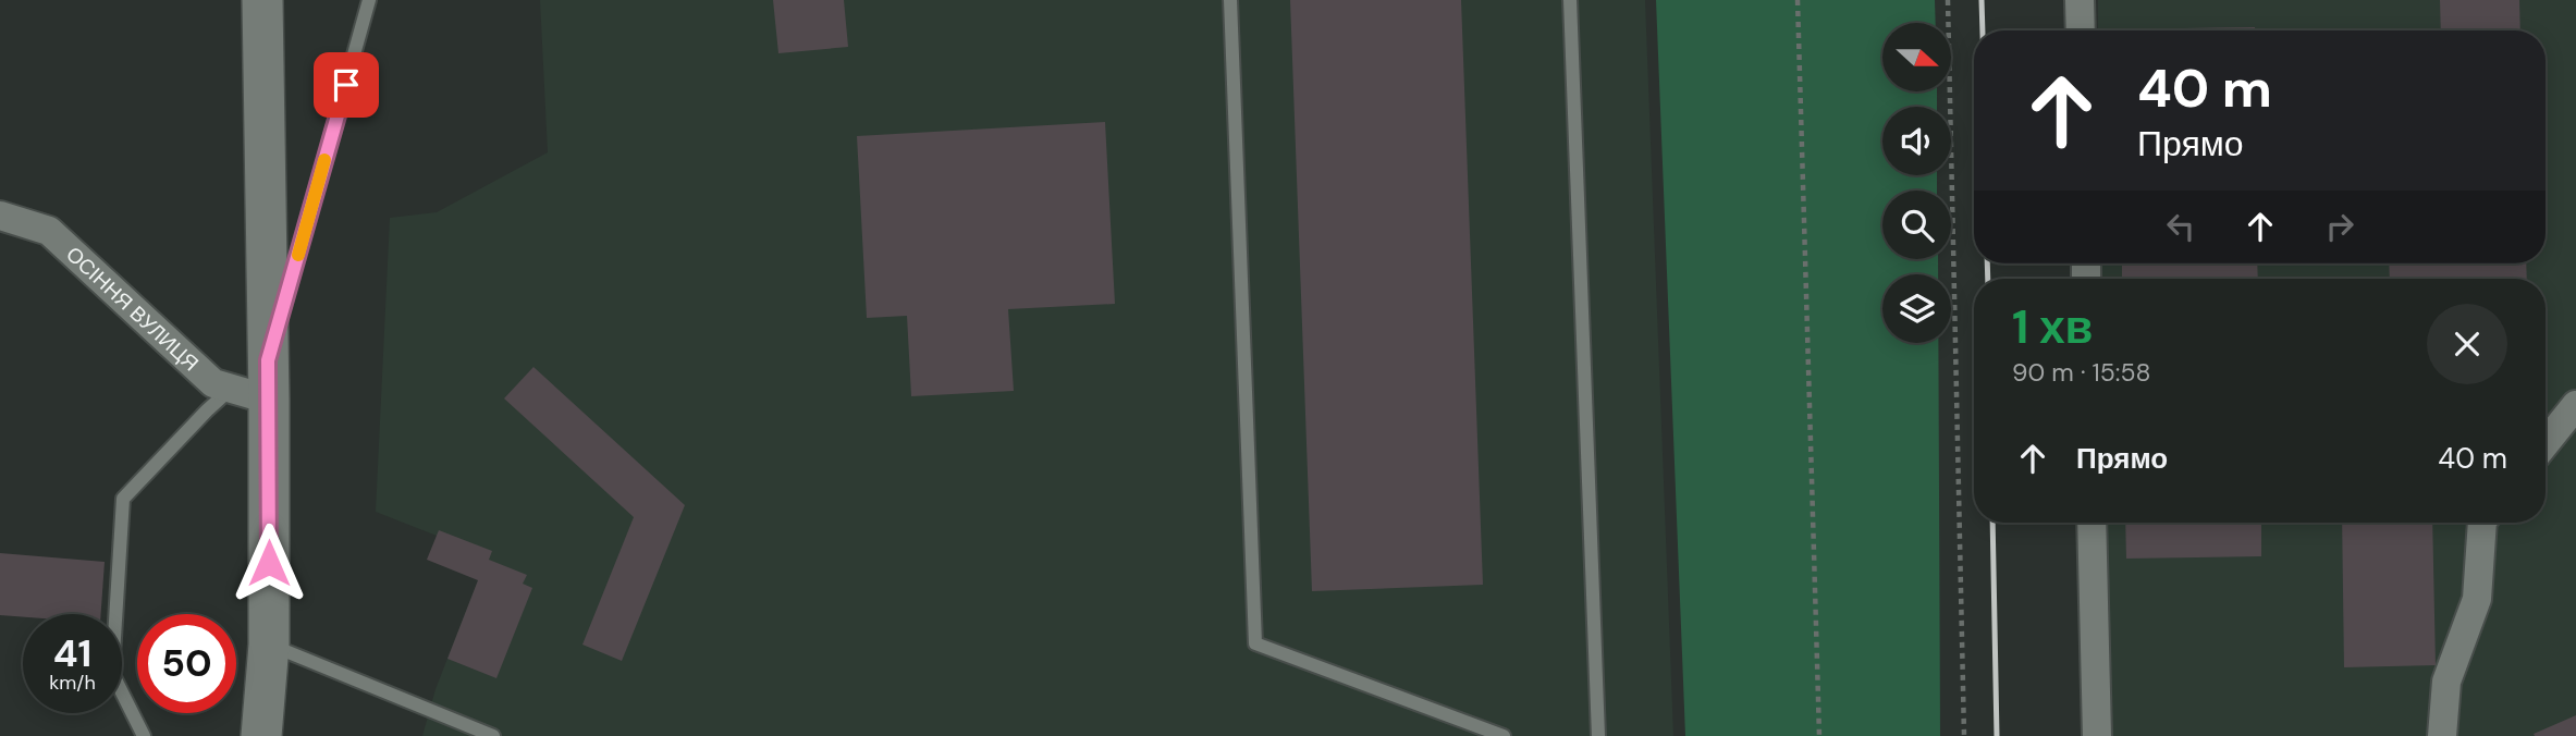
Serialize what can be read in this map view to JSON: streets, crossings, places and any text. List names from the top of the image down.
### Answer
{
  "streets": {
    "street": ["ОСІННЯ ВУЛИЦЯ"]
  },
  "north": "right",
  "page": {
    "turn": ["40 m", "Прямо"],
    "heading": ["1 хв", "90 m · 15:58"],
    "list": [
      {
        "name": "Прямо",
        "value": "40 m"
      }
    ],
    "speed": "41 km/h",
    "limit": "50"
  }
}
